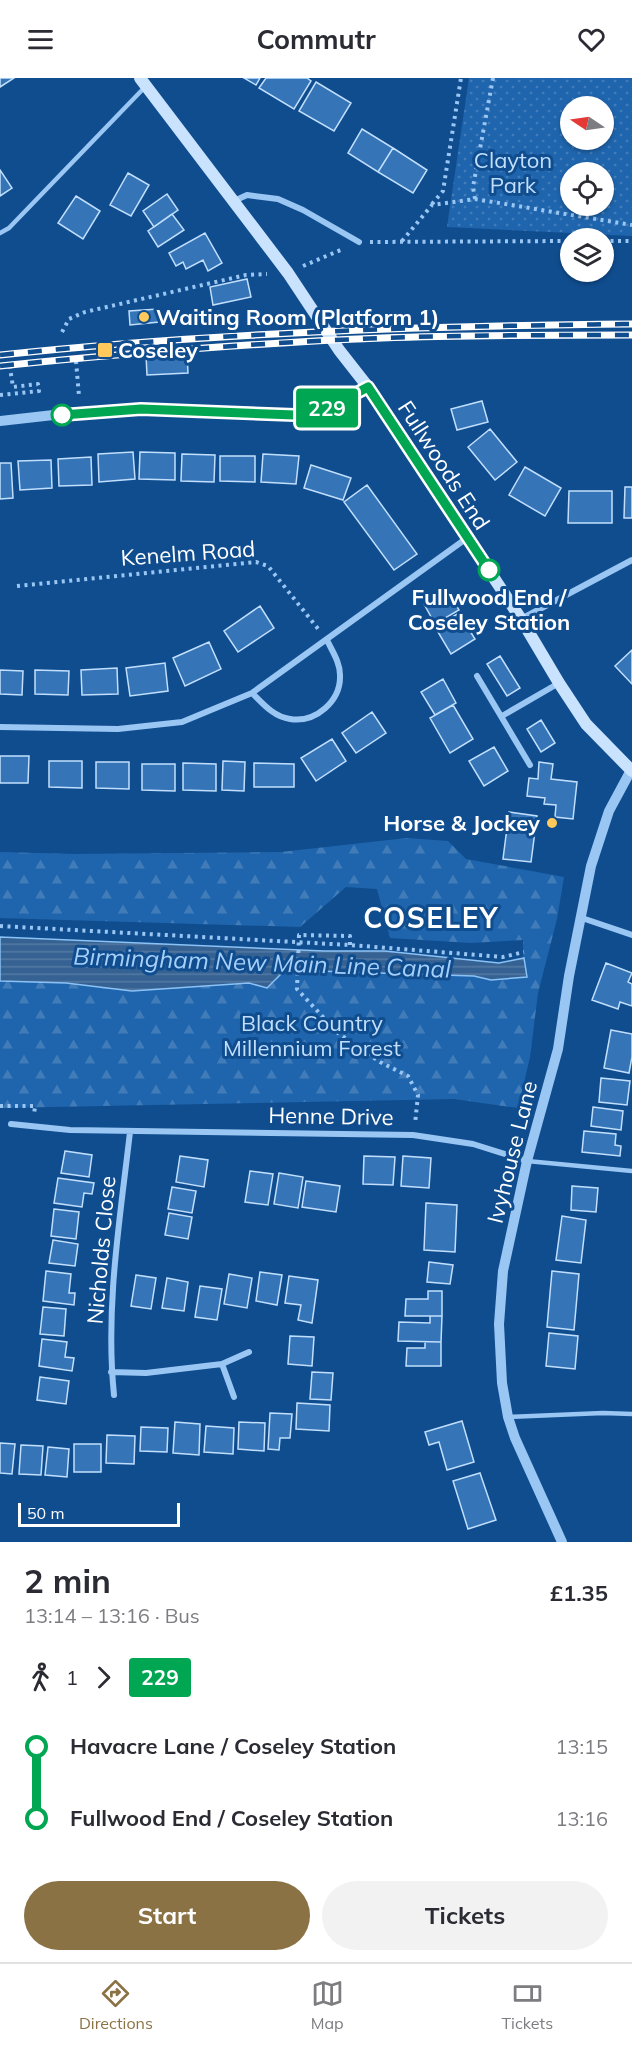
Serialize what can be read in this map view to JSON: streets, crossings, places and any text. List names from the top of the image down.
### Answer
{
  "streets": {
    "main road": ["Fullwoods End"],
    "street": ["Henne Drive", "Ivyhouse Lane", "Nicholds Close"],
    "path": ["Kenelm Road"]
  },
  "crossings": [
    ["Fullwoods End", "Ivyhouse Lane"],
    ["Henne Drive", "Ivyhouse Lane"],
    ["Henne Drive", "Nicholds Close"]
  ],
  "districts": ["COSELEY"],
  "water": ["Birmingham New Main Line Canal"],
  "parks": ["Clayton Park", "Black Country Millennium Forest"],
  "places": {
    "other": ["Waiting Room (Platform 1)", "Fullwood End / Coseley Station", "Horse & Jockey"],
    "transit": ["Coseley"]
  },
  "lines": ["bus line 229"],
  "scale_bar": "50 m",
  "north": "left",
  "page": {
    "header": "Commutr",
    "on_map": "229",
    "scale": "50 m",
    "heading": ["2 min", "13:14 – 13:16 · Bus", "£1.35"],
    "legs": ["1", "229"],
    "list": [
      {
        "name": "Havacre Lane / Coseley Station",
        "value": "13:15"
      },
      {
        "name": "Fullwood End / Coseley Station",
        "value": "13:16"
      }
    ],
    "buttons": ["Start", "Tickets"],
    "tabs": ["Directions", "Map", "Tickets"]
  }
}
